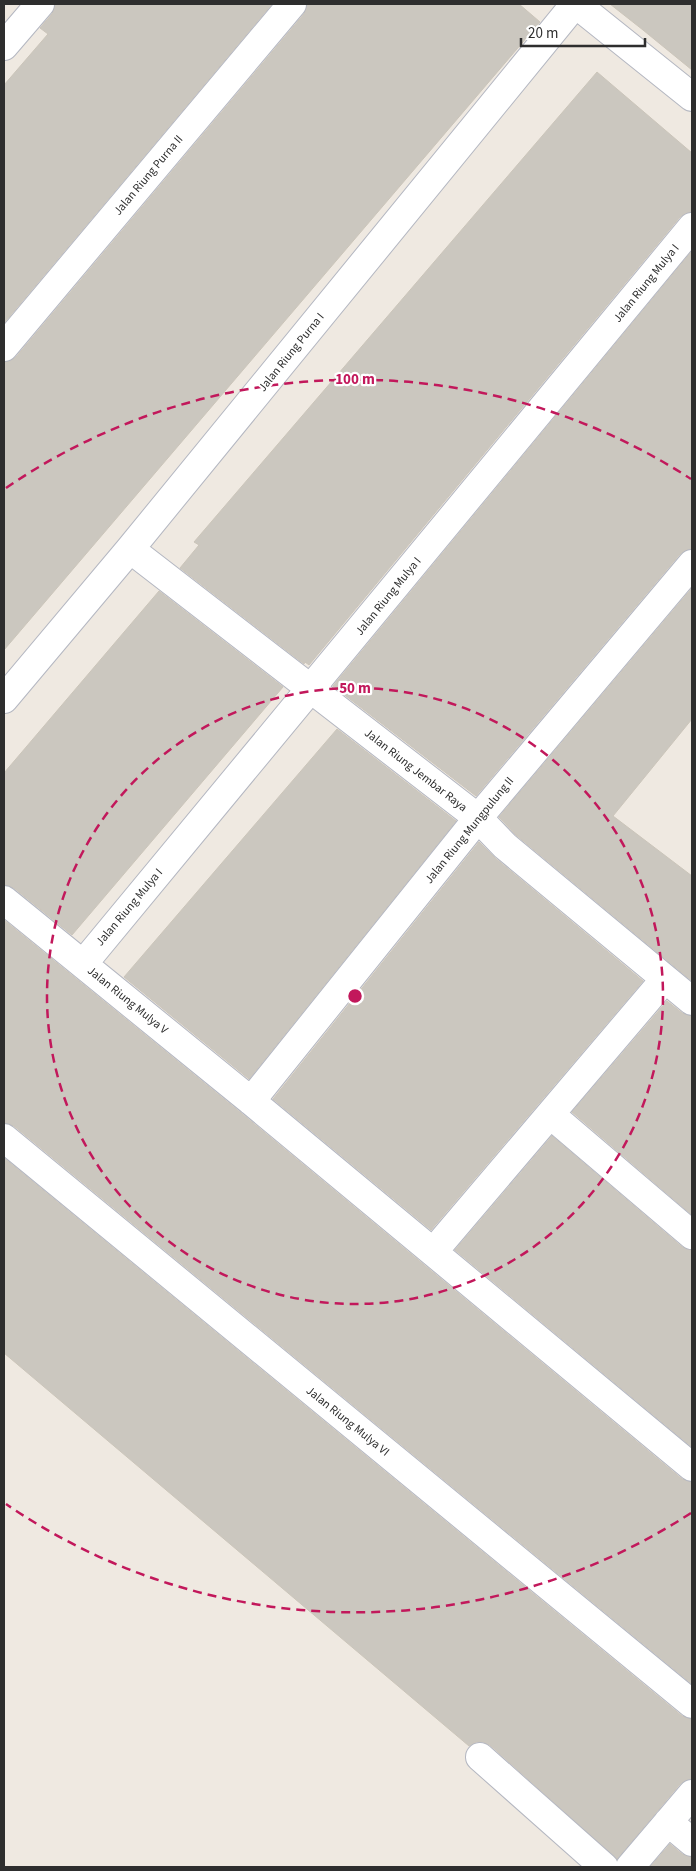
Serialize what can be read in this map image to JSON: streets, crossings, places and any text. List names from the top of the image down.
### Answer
{
  "streets": {
    "street": [
      "Jalan Riung Purna II",
      "Jalan Riung Mulya I",
      "Jalan Riung Purna I",
      "Jalan Riung Jembar Raya",
      "Jalan Riung Mungpulung II",
      "Jalan Riung Mulya V",
      "Jalan Riung Mulya VI"
    ]
  },
  "crossings": [
    ["Jalan Riung Mulya I", "Jalan Riung Jembar Raya"],
    ["Jalan Riung Mulya I", "Jalan Riung Mulya V"],
    ["Jalan Riung Purna I", "Jalan Riung Jembar Raya"],
    ["Jalan Riung Jembar Raya", "Jalan Riung Mungpulung II"],
    ["Jalan Riung Mungpulung II", "Jalan Riung Mulya V"]
  ],
  "scale_bar": "20 m",
  "rings": ["100 m", "50 m"]
}
